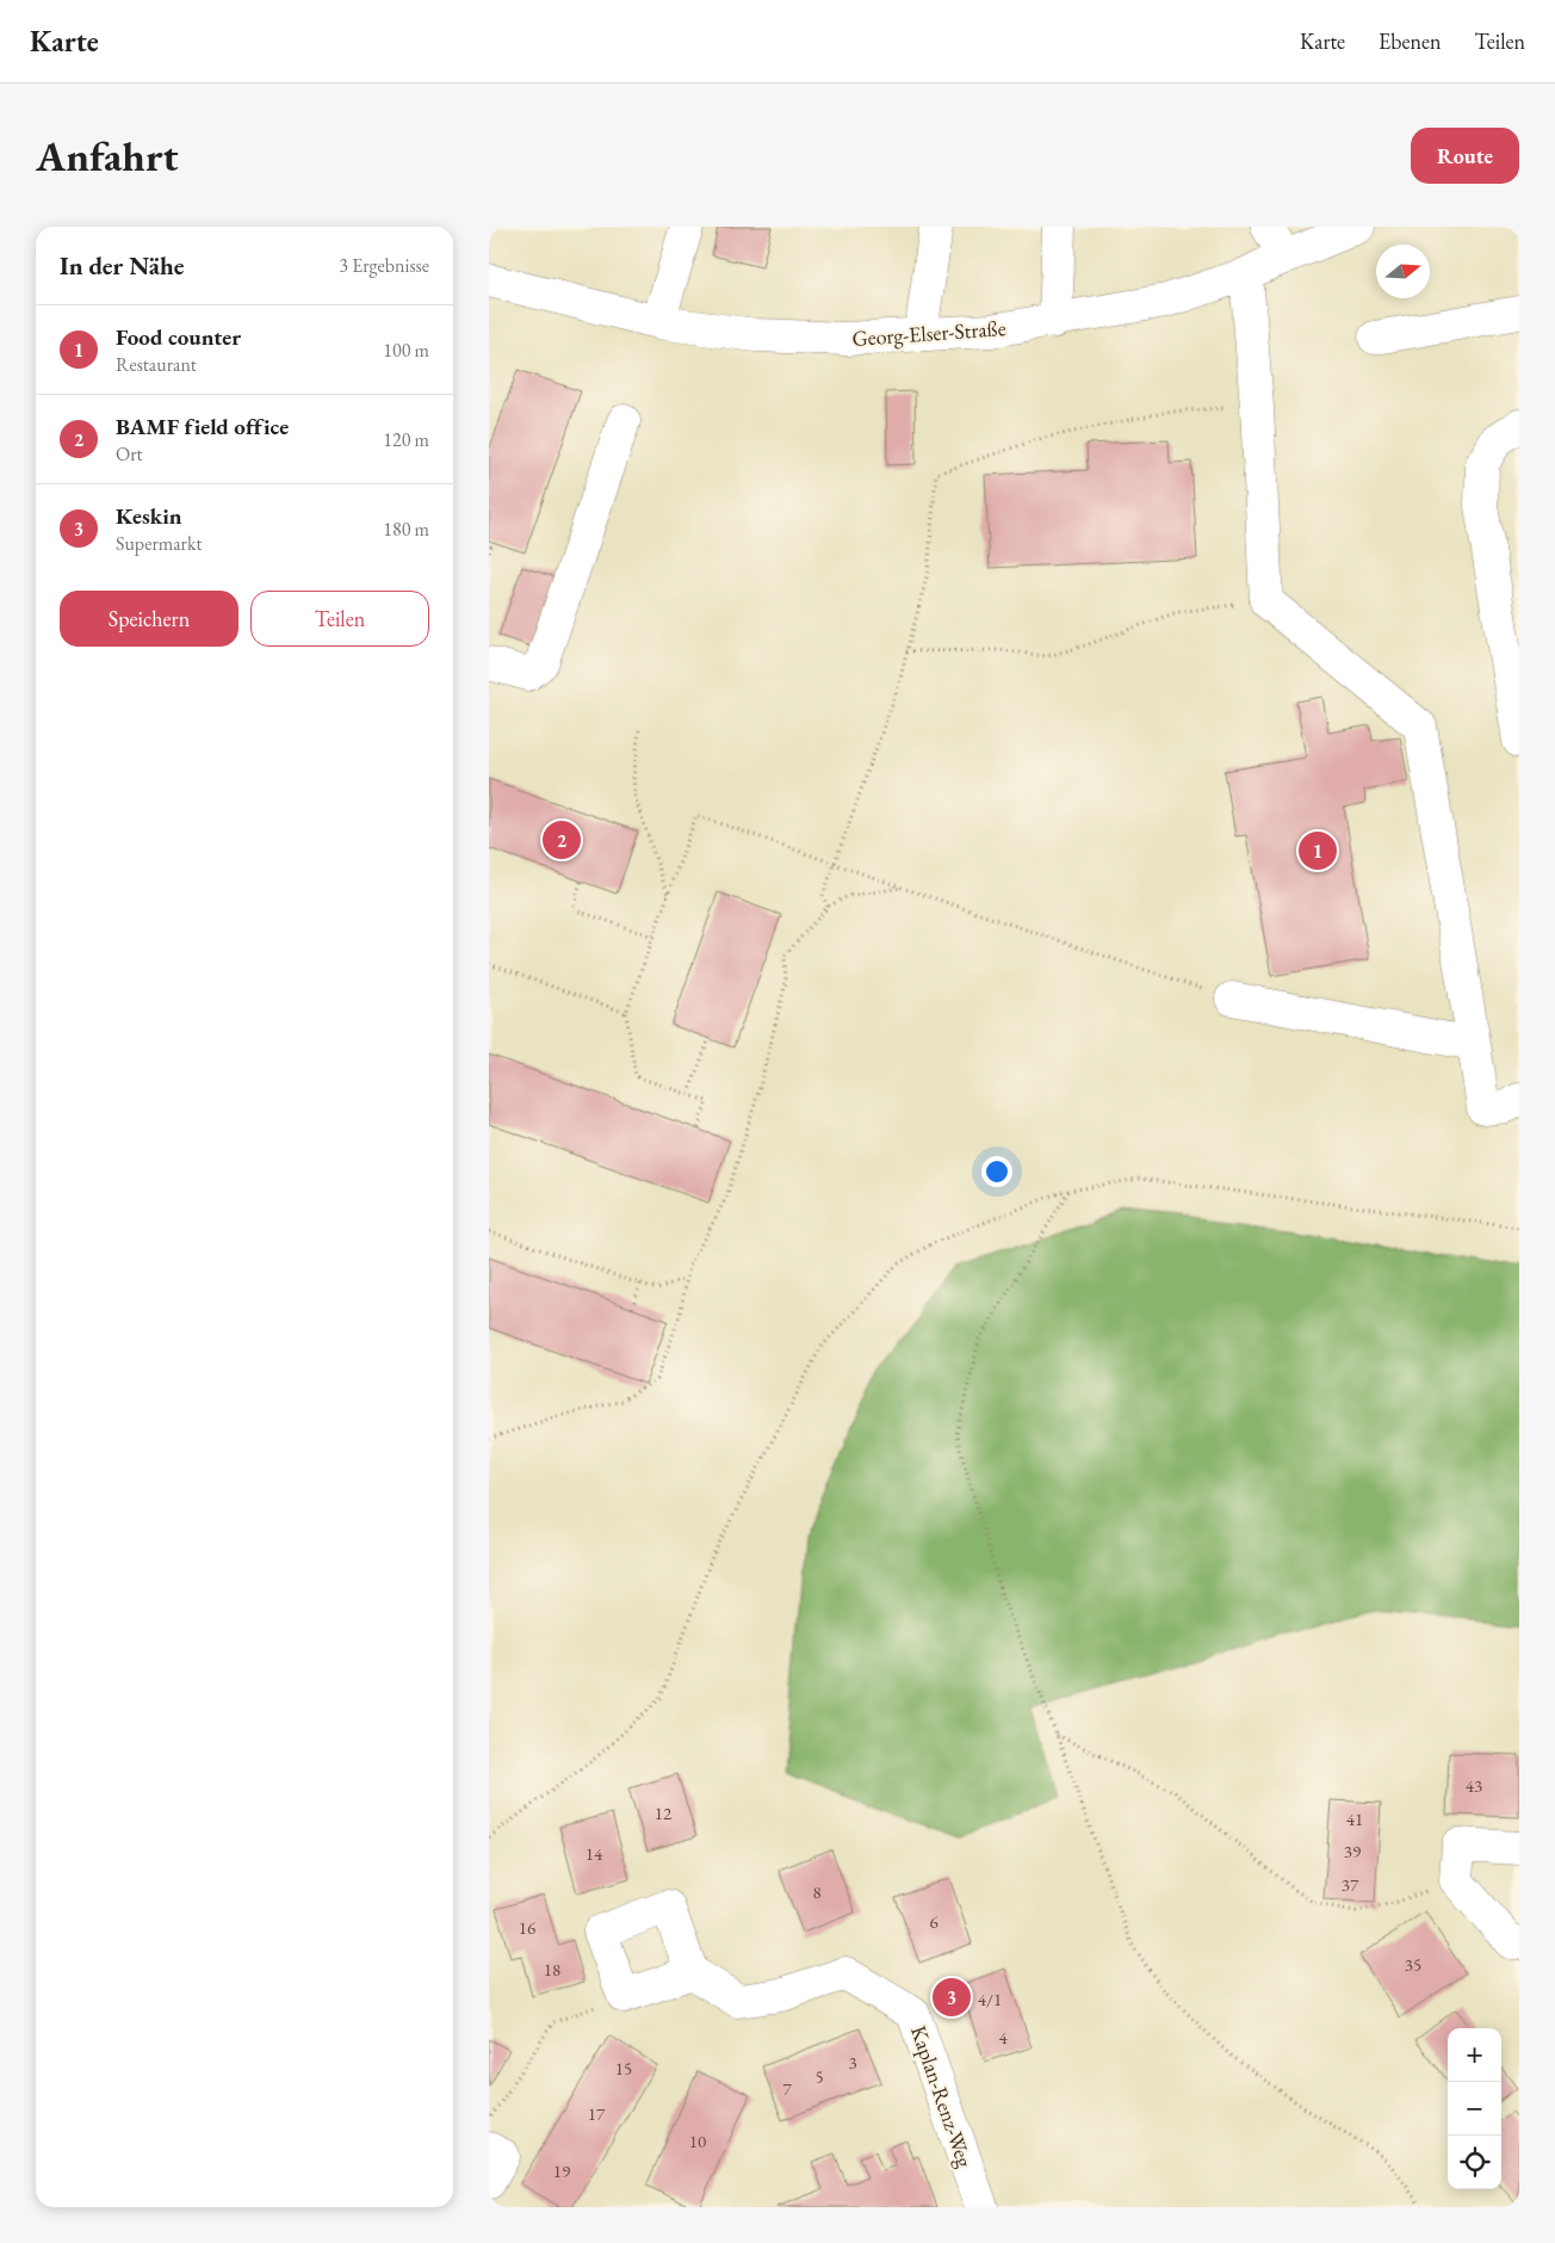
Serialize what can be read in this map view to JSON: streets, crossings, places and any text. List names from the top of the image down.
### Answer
{
  "streets": {
    "street": ["Georg-Elser-Straße", "Kaplan-Renz-Weg"]
  },
  "house_numbers": [
    "43",
    "12",
    "41",
    "39",
    "14",
    "37",
    "8",
    "6",
    "16",
    "35",
    "18",
    "4/1",
    "4",
    "3",
    "15",
    "5",
    "7",
    "17",
    "10",
    "19"
  ],
  "north": "right",
  "page": {
    "header": "Karte",
    "nav": ["Karte", "Ebenen", "Teilen"],
    "buttons": [
      "Route",
      ["Speichern", "Teilen"]
    ],
    "title": "Anfahrt",
    "heading": ["In der Nähe", "3 Ergebnisse"],
    "list": [
      {
        "mark": "1",
        "name": "Food counter",
        "note": "Restaurant",
        "value": "100 m"
      },
      {
        "mark": "2",
        "name": "BAMF field office",
        "note": "Ort",
        "value": "120 m"
      },
      {
        "mark": "3",
        "name": "Keskin",
        "note": "Supermarkt",
        "value": "180 m"
      }
    ],
    "pins": ["2", "1", "3"],
    "map_buttons": ["+", "−"]
  }
}
